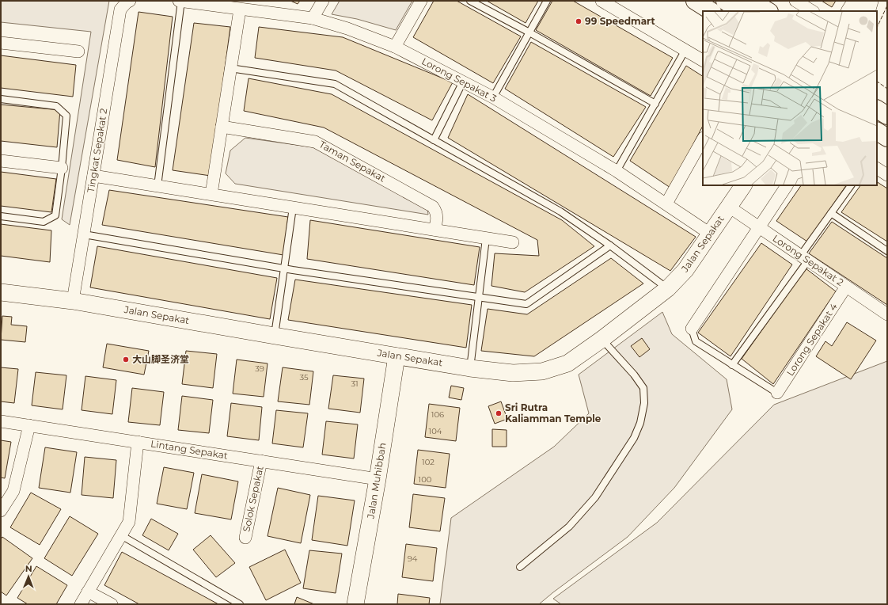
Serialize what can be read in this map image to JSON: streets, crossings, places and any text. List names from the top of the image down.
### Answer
{
  "streets": {
    "street": [
      "Lorong Sepakat 3",
      "Tingkat Sepakat 2",
      "Taman Sepakat",
      "Jalan Sepakat",
      "Lorong Sepakat 2",
      "Lorong Sepakat 4",
      "Lintang Sepakat",
      "Jalan Muhibbah",
      "Solok Sepakat"
    ]
  },
  "crossings": [
    ["Lorong Sepakat 3", "Jalan Sepakat"],
    ["Tingkat Sepakat 2", "Jalan Sepakat"],
    ["Jalan Sepakat", "Lorong Sepakat 2"],
    ["Jalan Sepakat", "Jalan Muhibbah"],
    ["Lorong Sepakat 2", "Lorong Sepakat 4"],
    ["Lintang Sepakat", "Jalan Muhibbah"],
    ["Lintang Sepakat", "Solok Sepakat"]
  ],
  "places": ["99 Speedmart", "大山脚圣济堂", "Sri Rutra Kaliamman Temple"],
  "house_numbers": [
    "39",
    "35",
    "31",
    "106",
    "104",
    "102",
    "100",
    "94"
  ],
  "north": "top"
}
